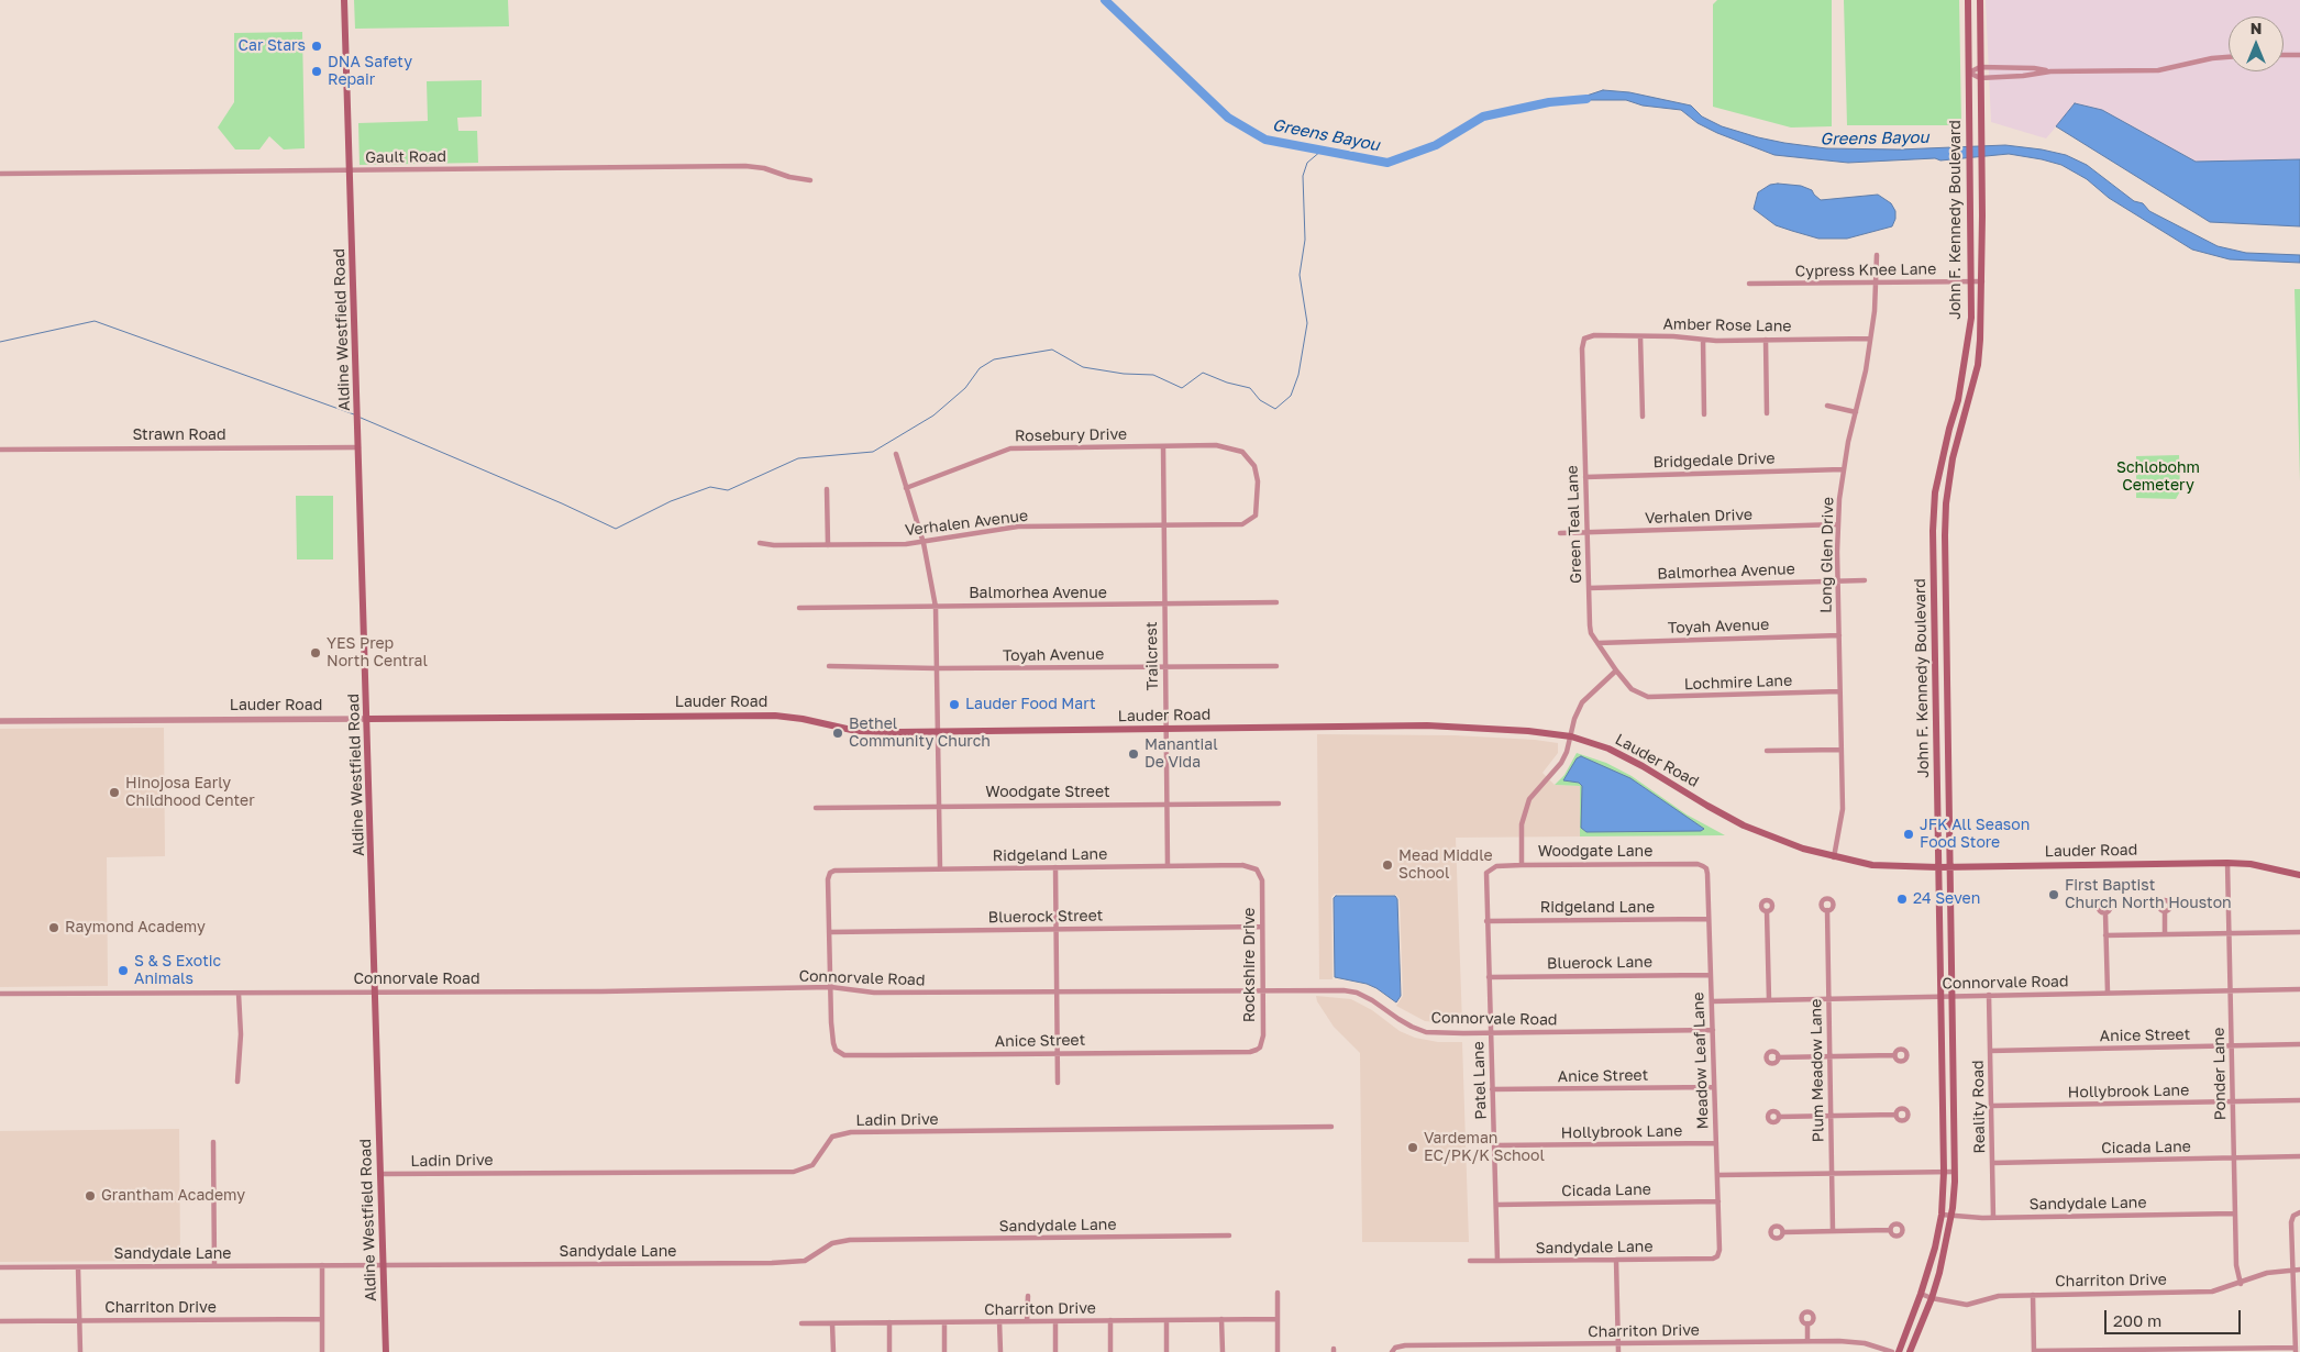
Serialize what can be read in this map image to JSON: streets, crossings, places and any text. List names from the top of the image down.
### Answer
{
  "streets": {
    "main road": ["John F. Kennedy Boulevard", "Aldine Westfield Road", "Lauder Road"],
    "street": [
      "Gault Road",
      "Cypress Knee Lane",
      "Amber Rose Lane",
      "Strawn Road",
      "Rosebury Drive",
      "Bridgedale Drive",
      "Verhalen Drive",
      "Verhalen Avenue",
      "Green Teal Lane",
      "Long Glen Drive",
      "Balmorhea Avenue",
      "Toyah Avenue",
      "Trailcrest",
      "Lochmire Lane",
      "Woodgate Street",
      "Woodgate Lane",
      "Ridgeland Lane",
      "Bluerock Street",
      "Bluerock Lane",
      "Rockshire Drive",
      "Connorvale Road",
      "Anice Street",
      "Meadow Leaf Lane",
      "Plum Meadow Lane",
      "Ponder Lane",
      "Patel Lane",
      "Hollybrook Lane",
      "Reality Road",
      "Ladin Drive",
      "Cicada Lane",
      "Sandydale Lane",
      "Charriton Drive"
    ]
  },
  "crossings": [
    ["Gault Road", "Aldine Westfield Road"],
    ["John F. Kennedy Boulevard", "Cypress Knee Lane"],
    ["John F. Kennedy Boulevard", "Lauder Road"],
    ["John F. Kennedy Boulevard", "Connorvale Road"],
    ["John F. Kennedy Boulevard", "Sandydale Lane"],
    ["John F. Kennedy Boulevard", "Charriton Drive"],
    ["Cypress Knee Lane", "Long Glen Drive"],
    ["Amber Rose Lane", "Green Teal Lane"],
    ["Amber Rose Lane", "Long Glen Drive"],
    ["Aldine Westfield Road", "Strawn Road"],
    ["Aldine Westfield Road", "Lauder Road"],
    ["Aldine Westfield Road", "Connorvale Road"],
    ["Aldine Westfield Road", "Ladin Drive"],
    ["Aldine Westfield Road", "Sandydale Lane"],
    ["Rosebury Drive", "Verhalen Avenue"],
    ["Rosebury Drive", "Trailcrest"],
    ["Bridgedale Drive", "Green Teal Lane"],
    ["Bridgedale Drive", "Long Glen Drive"],
    ["Verhalen Drive", "Green Teal Lane"],
    ["Verhalen Drive", "Long Glen Drive"],
    ["Verhalen Avenue", "Trailcrest"],
    ["Green Teal Lane", "Balmorhea Avenue"],
    ["Green Teal Lane", "Toyah Avenue"],
    ["Green Teal Lane", "Lochmire Lane"],
    ["Long Glen Drive", "Balmorhea Avenue"],
    ["Long Glen Drive", "Toyah Avenue"],
    ["Long Glen Drive", "Lochmire Lane"],
    ["Long Glen Drive", "Lauder Road"],
    ["Balmorhea Avenue", "Trailcrest"],
    ["Toyah Avenue", "Trailcrest"],
    ["Trailcrest", "Lauder Road"],
    ["Trailcrest", "Woodgate Street"],
    ["Trailcrest", "Ridgeland Lane"],
    ["Lauder Road", "Ponder Lane"],
    ["Woodgate Lane", "Meadow Leaf Lane"],
    ["Woodgate Lane", "Patel Lane"],
    ["Ridgeland Lane", "Bluerock Street"],
    ["Ridgeland Lane", "Rockshire Drive"],
    ["Ridgeland Lane", "Meadow Leaf Lane"],
    ["Ridgeland Lane", "Patel Lane"],
    ["Bluerock Street", "Rockshire Drive"],
    ["Bluerock Lane", "Meadow Leaf Lane"],
    ["Bluerock Lane", "Patel Lane"],
    ["Rockshire Drive", "Connorvale Road"],
    ["Rockshire Drive", "Anice Street"],
    ["Connorvale Road", "Anice Street"],
    ["Connorvale Road", "Meadow Leaf Lane"],
    ["Connorvale Road", "Plum Meadow Lane"],
    ["Connorvale Road", "Ponder Lane"],
    ["Connorvale Road", "Patel Lane"],
    ["Connorvale Road", "Reality Road"],
    ["Anice Street", "Meadow Leaf Lane"],
    ["Anice Street", "Ponder Lane"],
    ["Anice Street", "Patel Lane"],
    ["Anice Street", "Reality Road"],
    ["Meadow Leaf Lane", "Hollybrook Lane"],
    ["Meadow Leaf Lane", "Cicada Lane"],
    ["Meadow Leaf Lane", "Sandydale Lane"],
    ["Ponder Lane", "Hollybrook Lane"],
    ["Ponder Lane", "Cicada Lane"],
    ["Ponder Lane", "Sandydale Lane"],
    ["Ponder Lane", "Charriton Drive"],
    ["Patel Lane", "Hollybrook Lane"],
    ["Patel Lane", "Cicada Lane"],
    ["Patel Lane", "Sandydale Lane"],
    ["Hollybrook Lane", "Reality Road"],
    ["Reality Road", "Cicada Lane"],
    ["Reality Road", "Sandydale Lane"]
  ],
  "water": ["Greens Bayou"],
  "parks": ["Schlobohm Cemetery"],
  "places": [
    "Car Stars",
    "DNA Safety Repair",
    "YES Prep North Central",
    "Lauder Food Mart",
    "Bethel Community Church",
    "Manantial De Vida",
    "Hinojosa Early Childhood Center",
    "JFK All Season Food Store",
    "Mead Middle School",
    "First Baptist Church North Houston",
    "24 Seven",
    "Raymond Academy",
    "S & S Exotic Animals",
    "Vardeman EC/PK/K School",
    "Grantham Academy"
  ],
  "scale_bar": "200 m",
  "north": "top"
}
